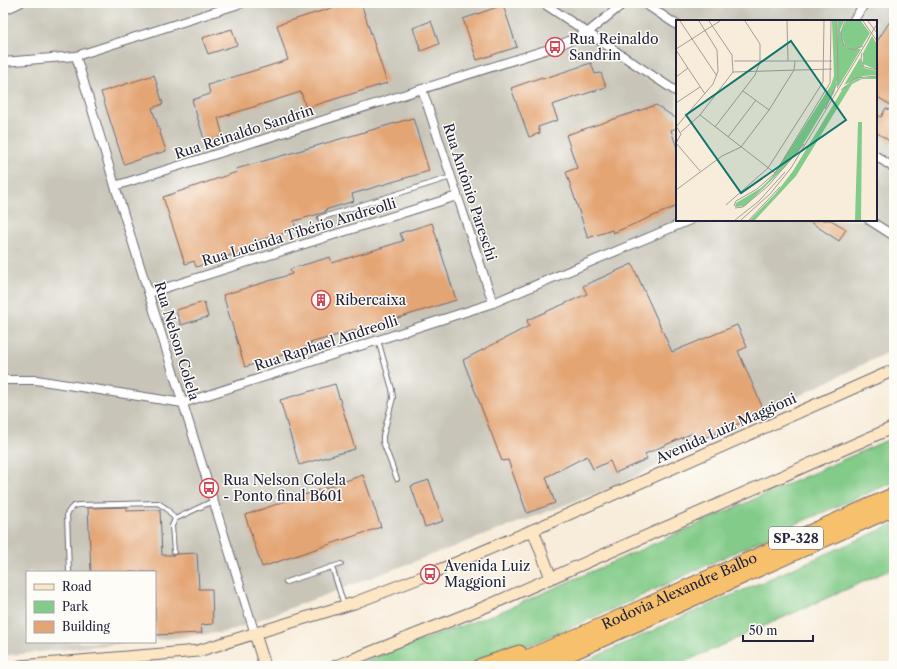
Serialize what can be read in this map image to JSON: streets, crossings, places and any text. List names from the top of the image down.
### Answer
{
  "streets": {
    "highway": ["SP-328", "Rodovia Alexandre Balbo"],
    "street": [
      "Rua Reinaldo Sandrin",
      "Rua Antônio Pareschi",
      "Rua Lucinda Tibério Andreolli",
      "Rua Nelson Colela",
      "Rua Raphael Andreolli",
      "Avenida Luiz Maggioni"
    ]
  },
  "crossings": [
    ["Rua Reinaldo Sandrin", "Rua Antônio Pareschi"],
    ["Rua Reinaldo Sandrin", "Rua Nelson Colela"],
    ["Rua Antônio Pareschi", "Rua Lucinda Tibério Andreolli"],
    ["Rua Antônio Pareschi", "Rua Raphael Andreolli"],
    ["Rua Lucinda Tibério Andreolli", "Rua Nelson Colela"],
    ["Rua Nelson Colela", "Rua Raphael Andreolli"],
    ["Rua Nelson Colela", "Avenida Luiz Maggioni"]
  ],
  "places": {
    "bus stop": ["Rua Reinaldo Sandrin", "Rua Nelson Colela - Ponto final B601", "Avenida Luiz Maggioni"],
    "building": ["Ribercaixa"]
  },
  "legend": ["Road", "Park", "Building"],
  "scale_bar": "50 m"
}
